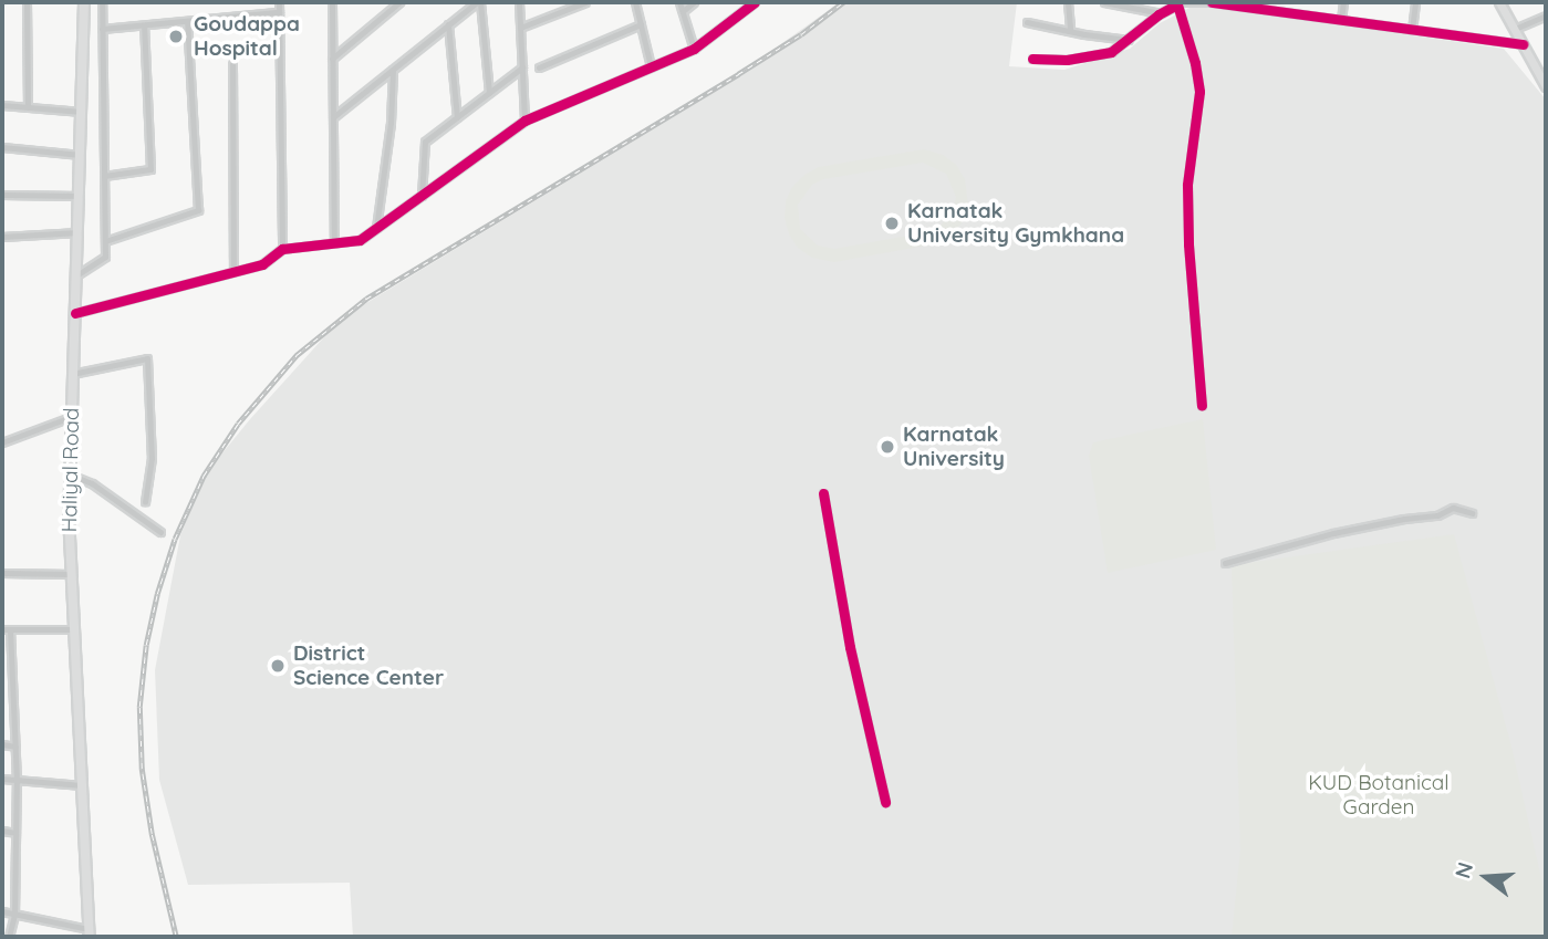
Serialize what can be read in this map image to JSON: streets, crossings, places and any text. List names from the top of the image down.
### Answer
{
  "streets": {
    "main road": ["Haliyal Road"]
  },
  "parks": ["KUD Botanical Garden"],
  "places": [
    "Goudappa Hospital",
    "Karnatak University Gymkhana",
    "Karnatak University",
    "District Science Center"
  ],
  "north": "left"
}
